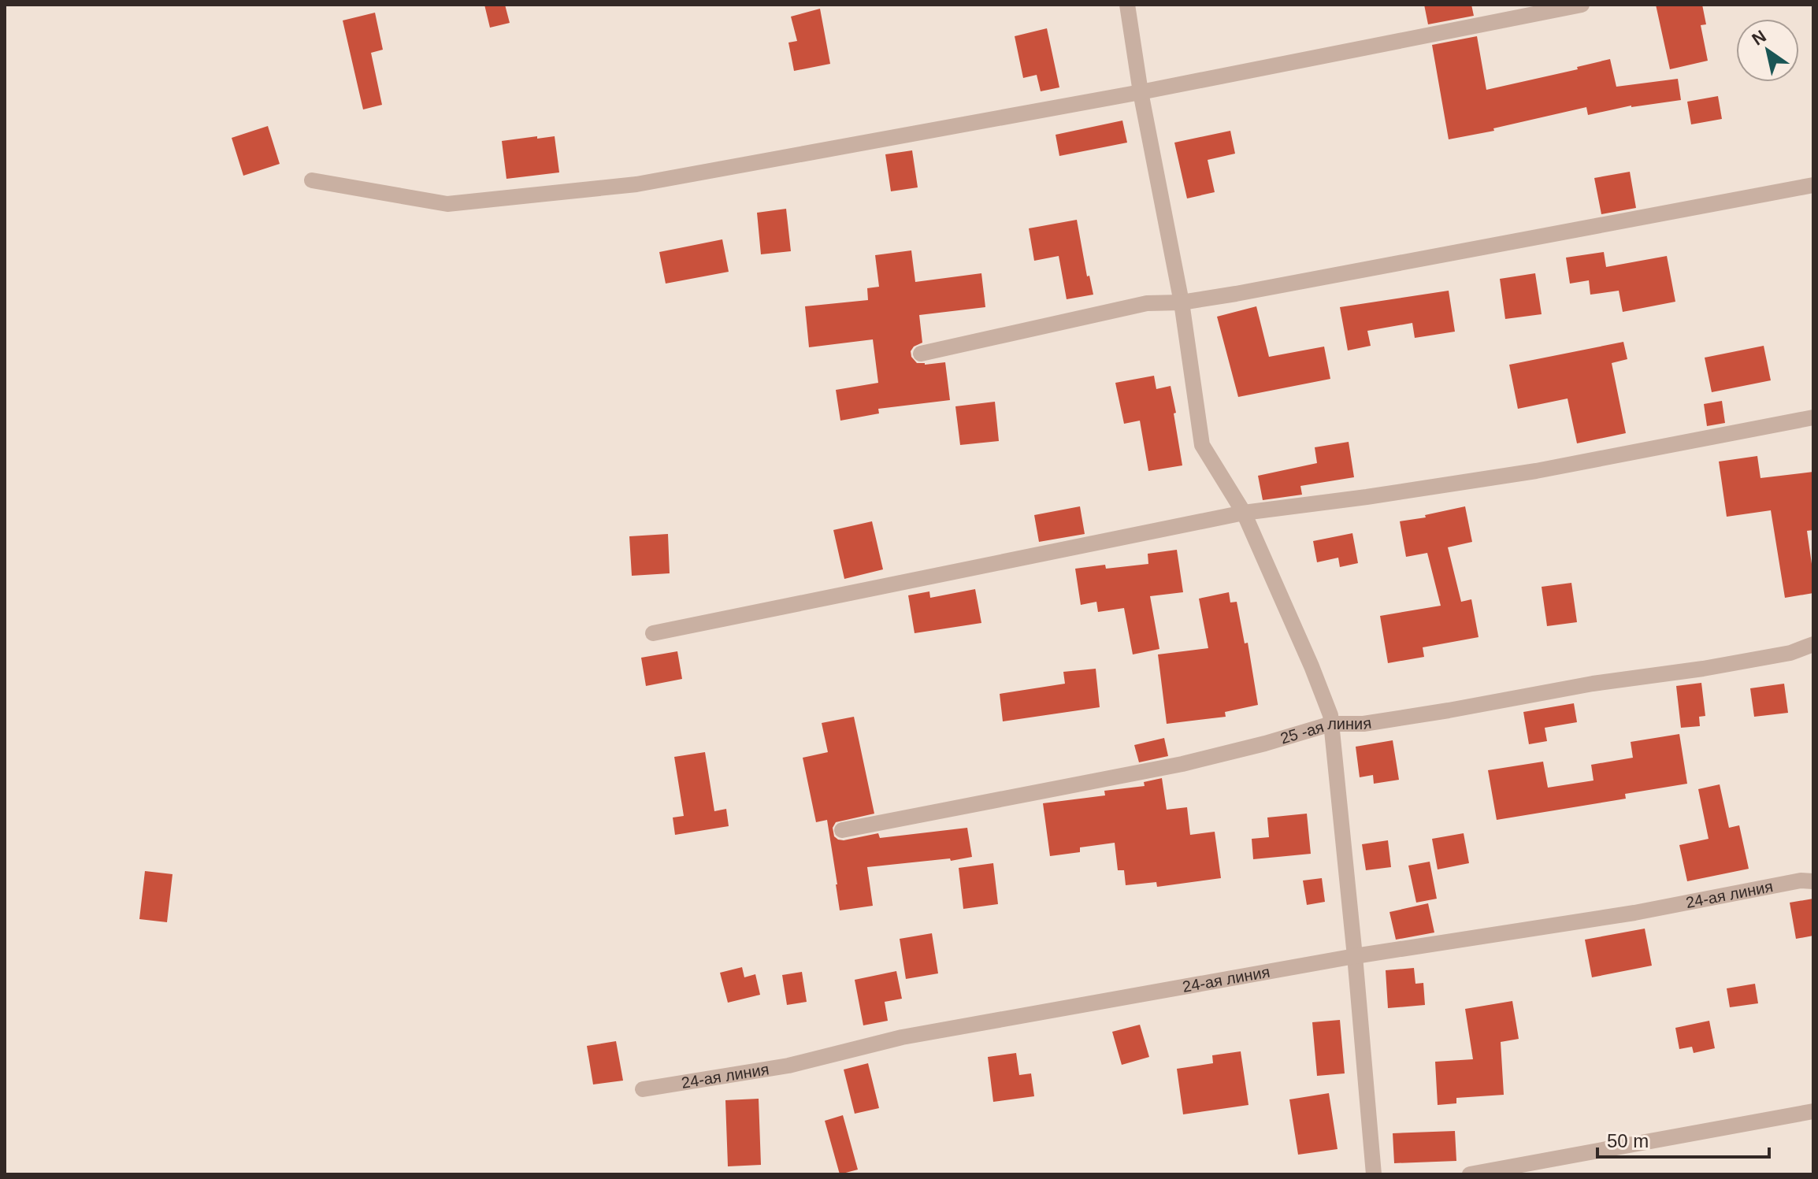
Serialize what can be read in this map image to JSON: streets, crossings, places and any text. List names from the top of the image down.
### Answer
{
  "streets": {
    "street": ["25 -ая линия", "24-ая линия"]
  },
  "scale_bar": "50 m",
  "north": "top left"
}
